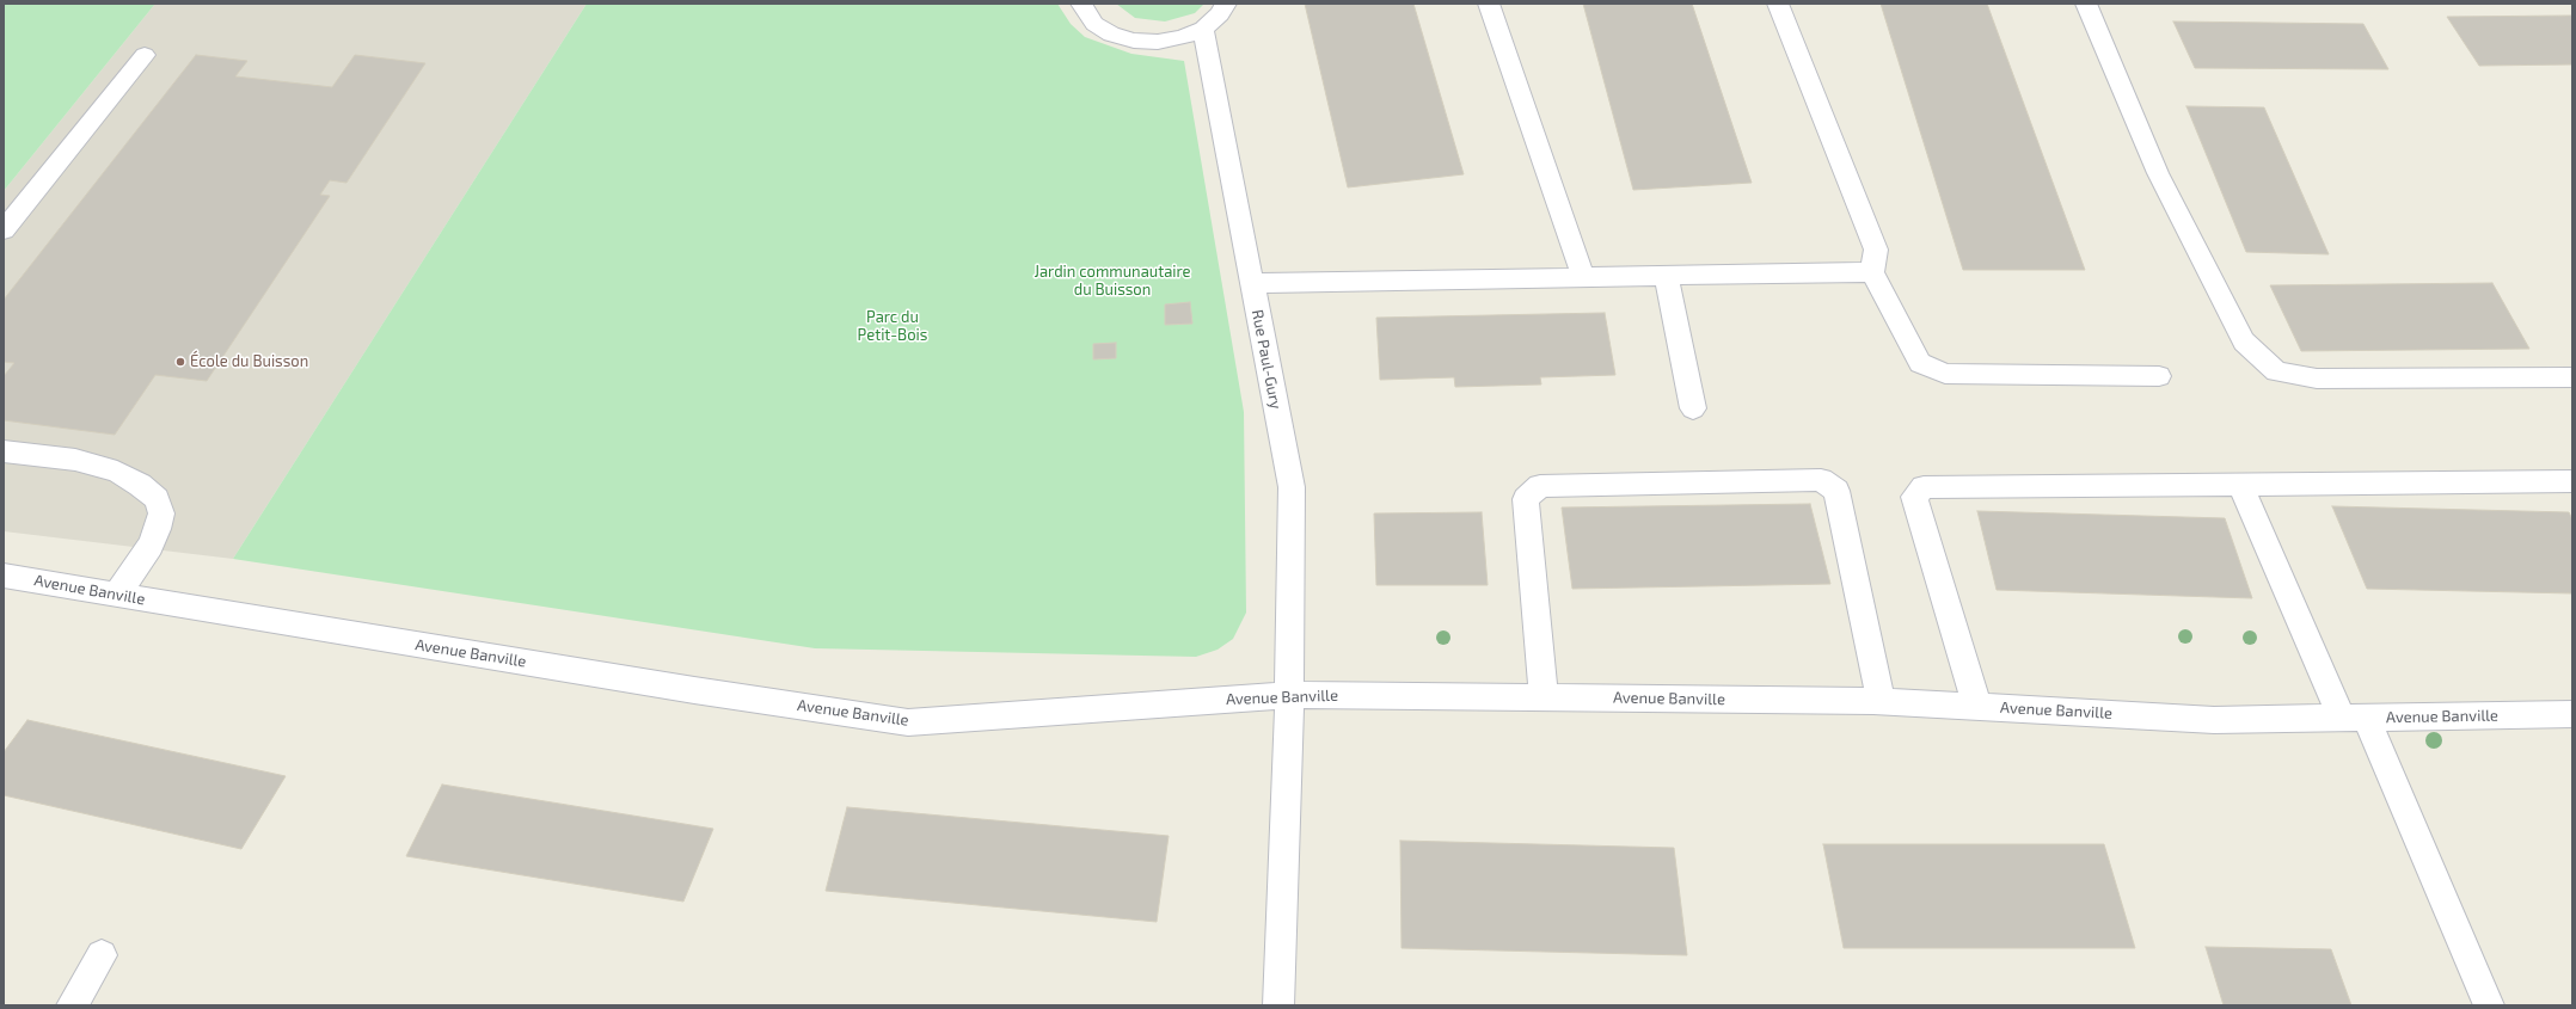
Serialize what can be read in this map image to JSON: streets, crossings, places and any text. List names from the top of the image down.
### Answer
{
  "streets": {
    "street": ["Rue Paul-Gury", "Avenue Banville"]
  },
  "crossings": [
    ["Rue Paul-Gury", "Avenue Banville"]
  ],
  "parks": ["Jardin communautaire du Buisson", "Parc du Petit-Bois"],
  "places": ["École du Buisson"]
}
